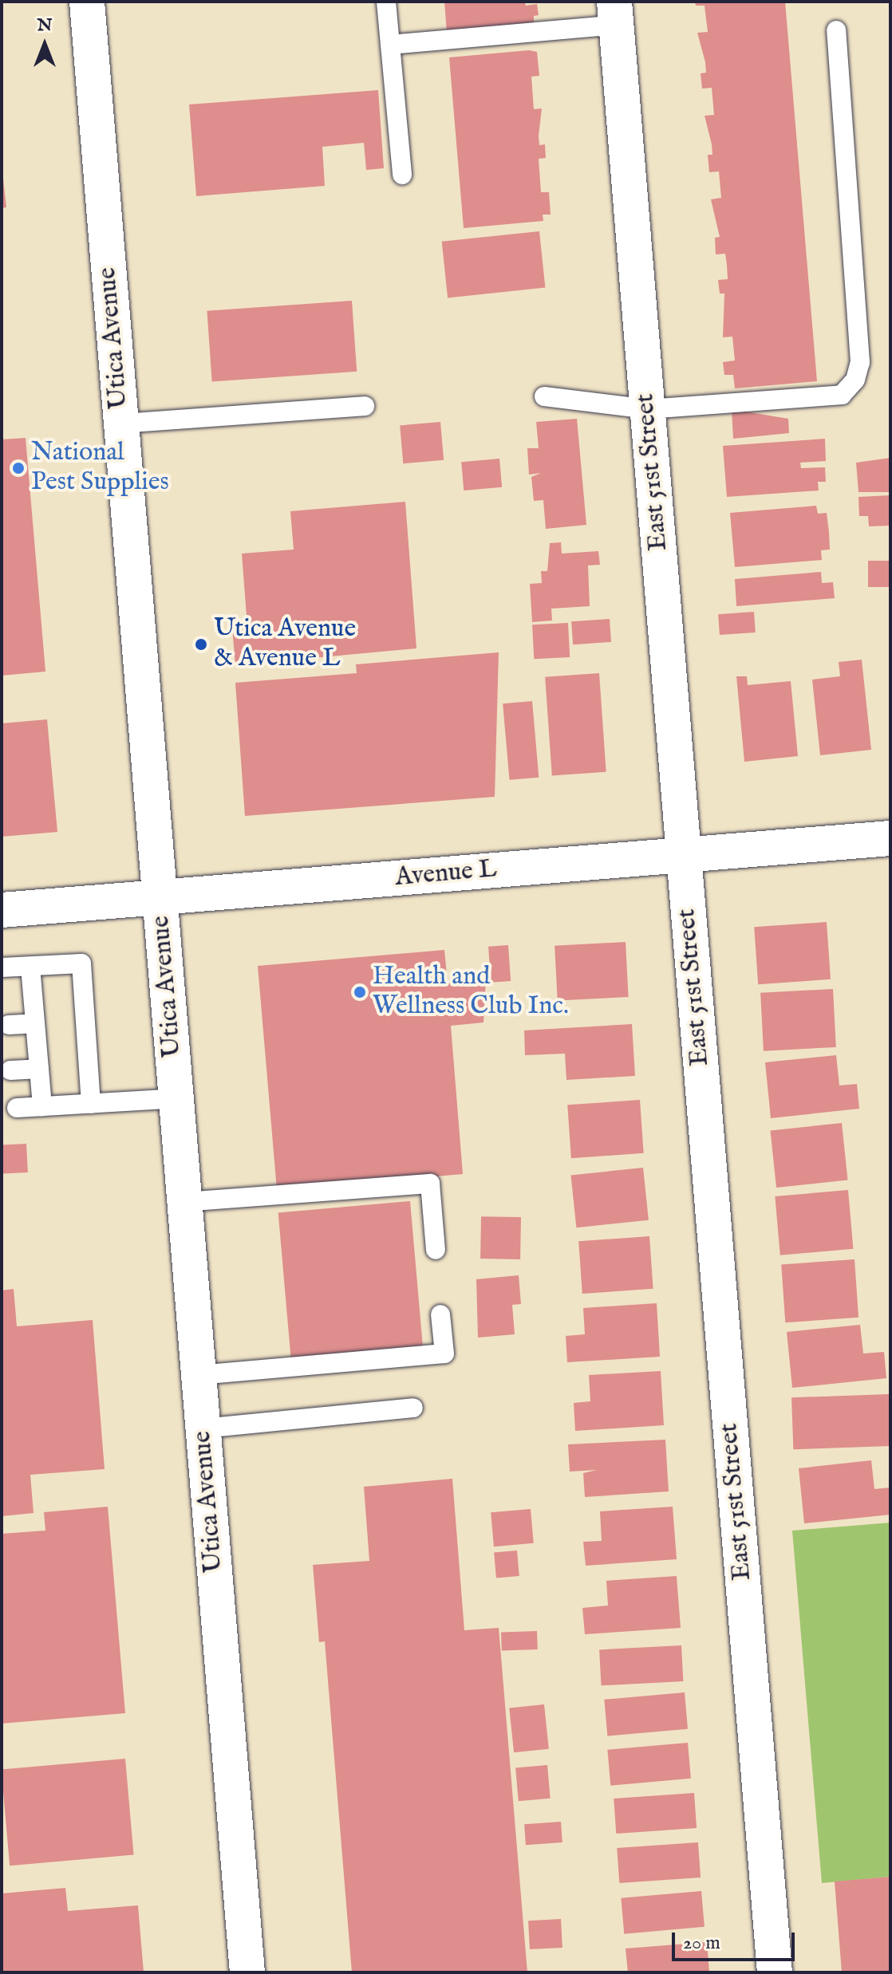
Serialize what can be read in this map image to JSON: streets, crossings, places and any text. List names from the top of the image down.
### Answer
{
  "streets": {
    "street": ["Utica Avenue", "East 51st Street", "Avenue L"]
  },
  "crossings": [
    ["Utica Avenue", "Avenue L"],
    ["East 51st Street", "Avenue L"]
  ],
  "places": ["National Pest Supplies", "Utica Avenue & Avenue L", "Health and Wellness Club Inc."],
  "scale_bar": "20 m",
  "north": "top"
}
